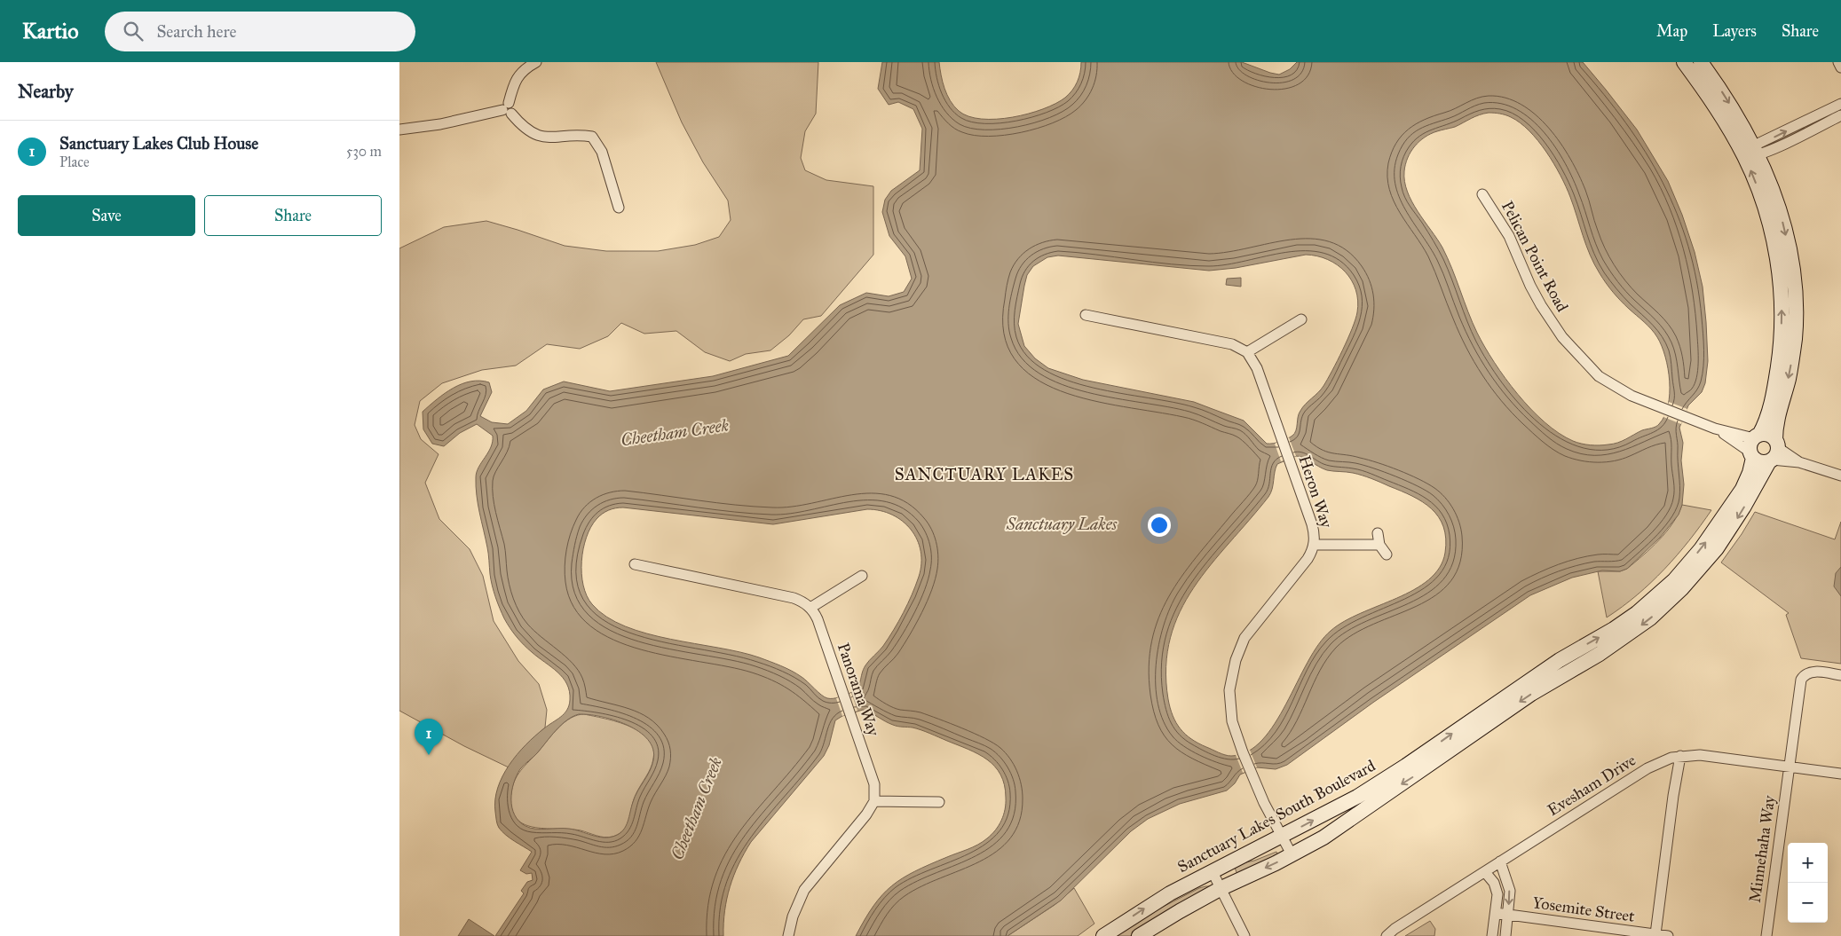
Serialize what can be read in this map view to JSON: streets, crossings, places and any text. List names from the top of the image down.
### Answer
{
  "streets": {
    "street": [
      "Pelican Point Road",
      "Heron Way",
      "Panorama Way",
      "Evesham Drive",
      "Sanctuary Lakes South Boulevard",
      "Minnehaha Way",
      "Yosemite Street"
    ]
  },
  "crossings": [
    ["Pelican Point Road", "Sanctuary Lakes South Boulevard"],
    ["Heron Way", "Sanctuary Lakes South Boulevard"],
    ["Evesham Drive", "Minnehaha Way"]
  ],
  "districts": ["SANCTUARY LAKES"],
  "water": ["Cheetham Creek", "Sanctuary Lakes"],
  "page": {
    "header": "Kartio",
    "search": "Search here",
    "nav": ["Map", "Layers", "Share"],
    "heading": "Nearby",
    "list": [
      {
        "mark": "1",
        "name": "Sanctuary Lakes Club House",
        "note": "Place",
        "value": "530 m"
      }
    ],
    "buttons": ["Save", "Share"],
    "pins": "1",
    "map_buttons": ["+", "−"]
  }
}
